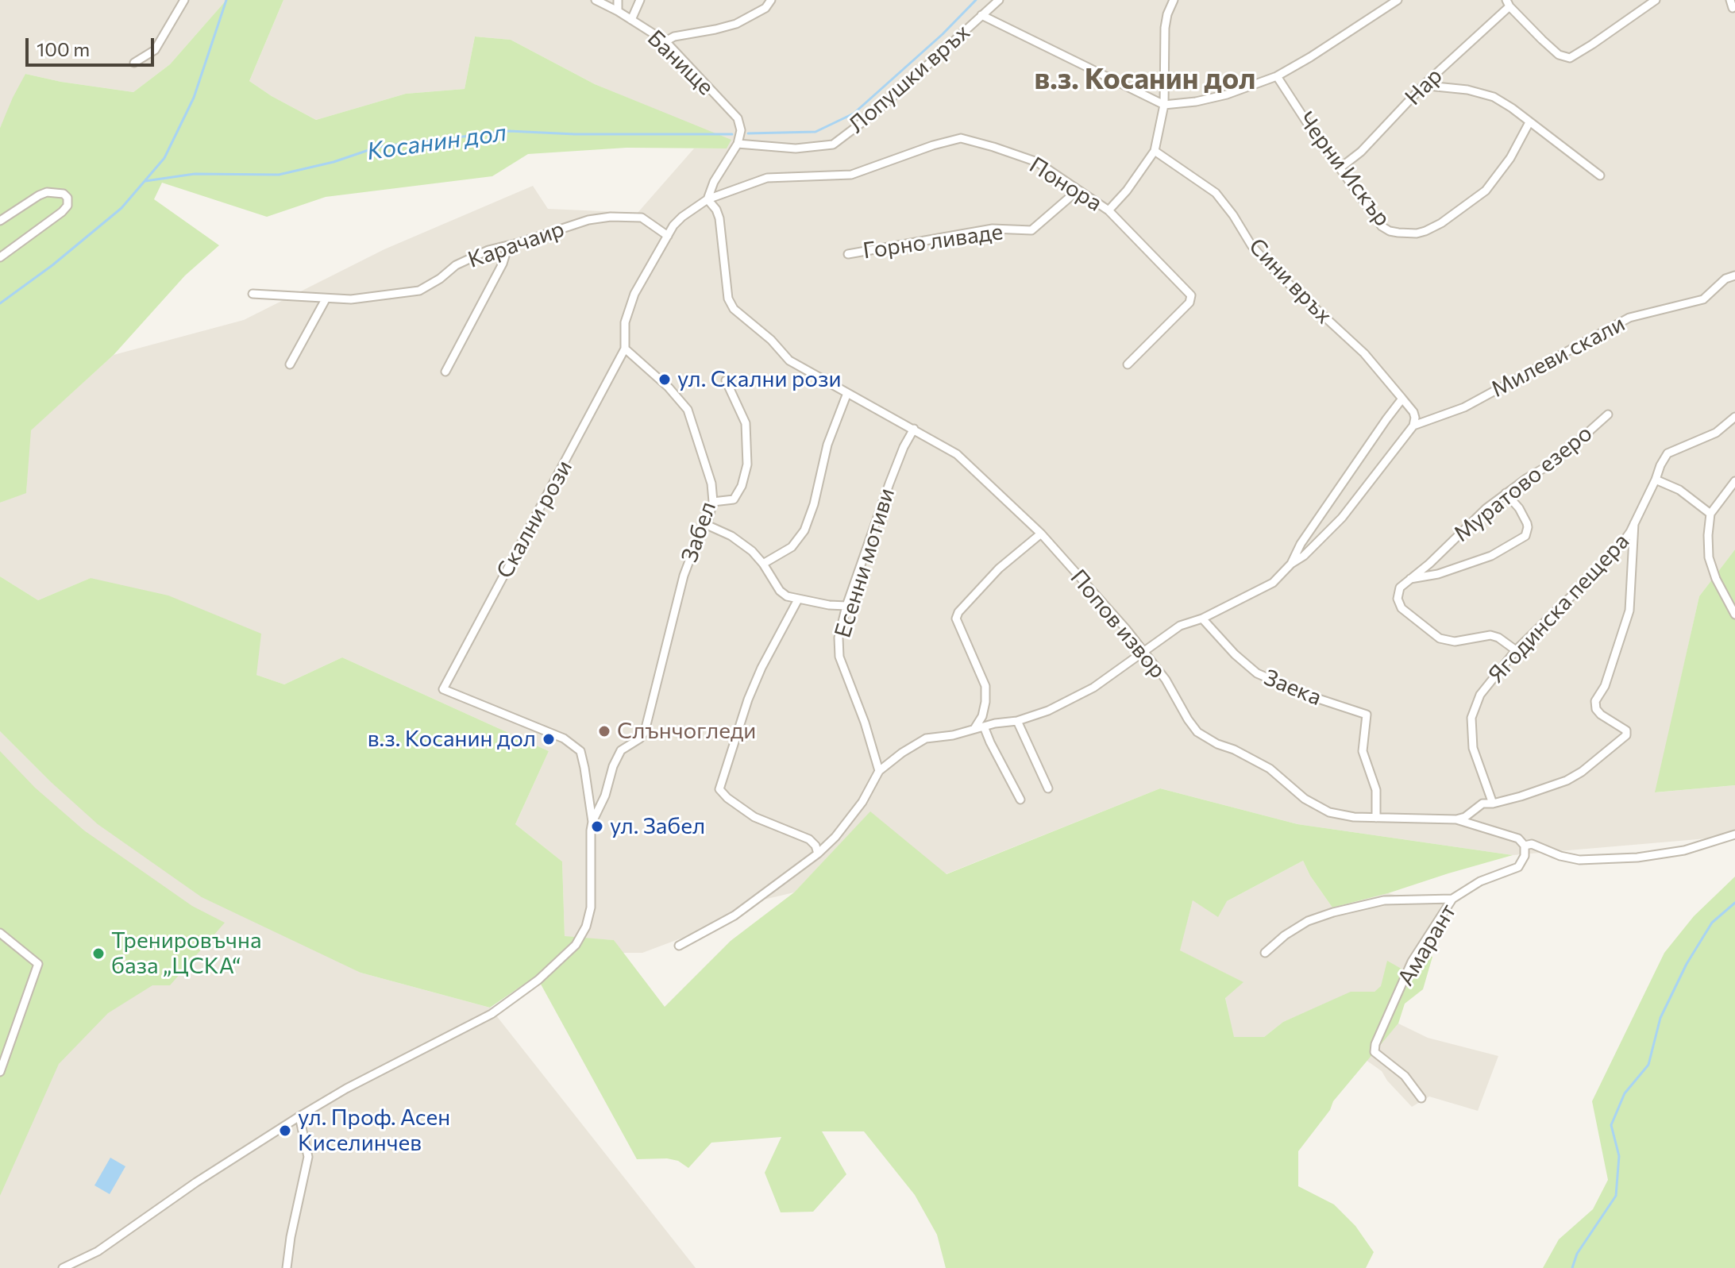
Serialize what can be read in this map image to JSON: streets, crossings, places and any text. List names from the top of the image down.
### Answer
{
  "streets": {
    "street": [
      "Банище",
      "Лопушки връх",
      "Нар",
      "Черни Искър",
      "Понора",
      "Горно ливаде",
      "Карачаир",
      "Сини връх",
      "Милеви скали",
      "Муратово езеро",
      "Скални рози",
      "Забел",
      "Есенни мотиви",
      "Ягодинска пещера",
      "Попов извор",
      "Заека",
      "Амарант"
    ]
  },
  "crossings": [
    ["Банище", "Лопушки връх"],
    ["Нар", "Черни Искър"],
    ["Понора", "Горно ливаде"],
    ["Понора", "Попов извор"],
    ["Сини връх", "Милеви скали"],
    ["Скални рози", "Забел"],
    ["Есенни мотиви", "Попов извор"],
    ["Попов извор", "Заека"]
  ],
  "districts": ["в.з. Косанин дол"],
  "water": ["Косанин дол"],
  "places": [
    "ул. Скални рози",
    "Слънчогледи",
    "в.з. Косанин дол",
    "ул. Забел",
    "Тренировъчна база „ЦСКА“",
    "ул. Проф. Асен Киселинчев"
  ],
  "scale_bar": "100 m"
}
